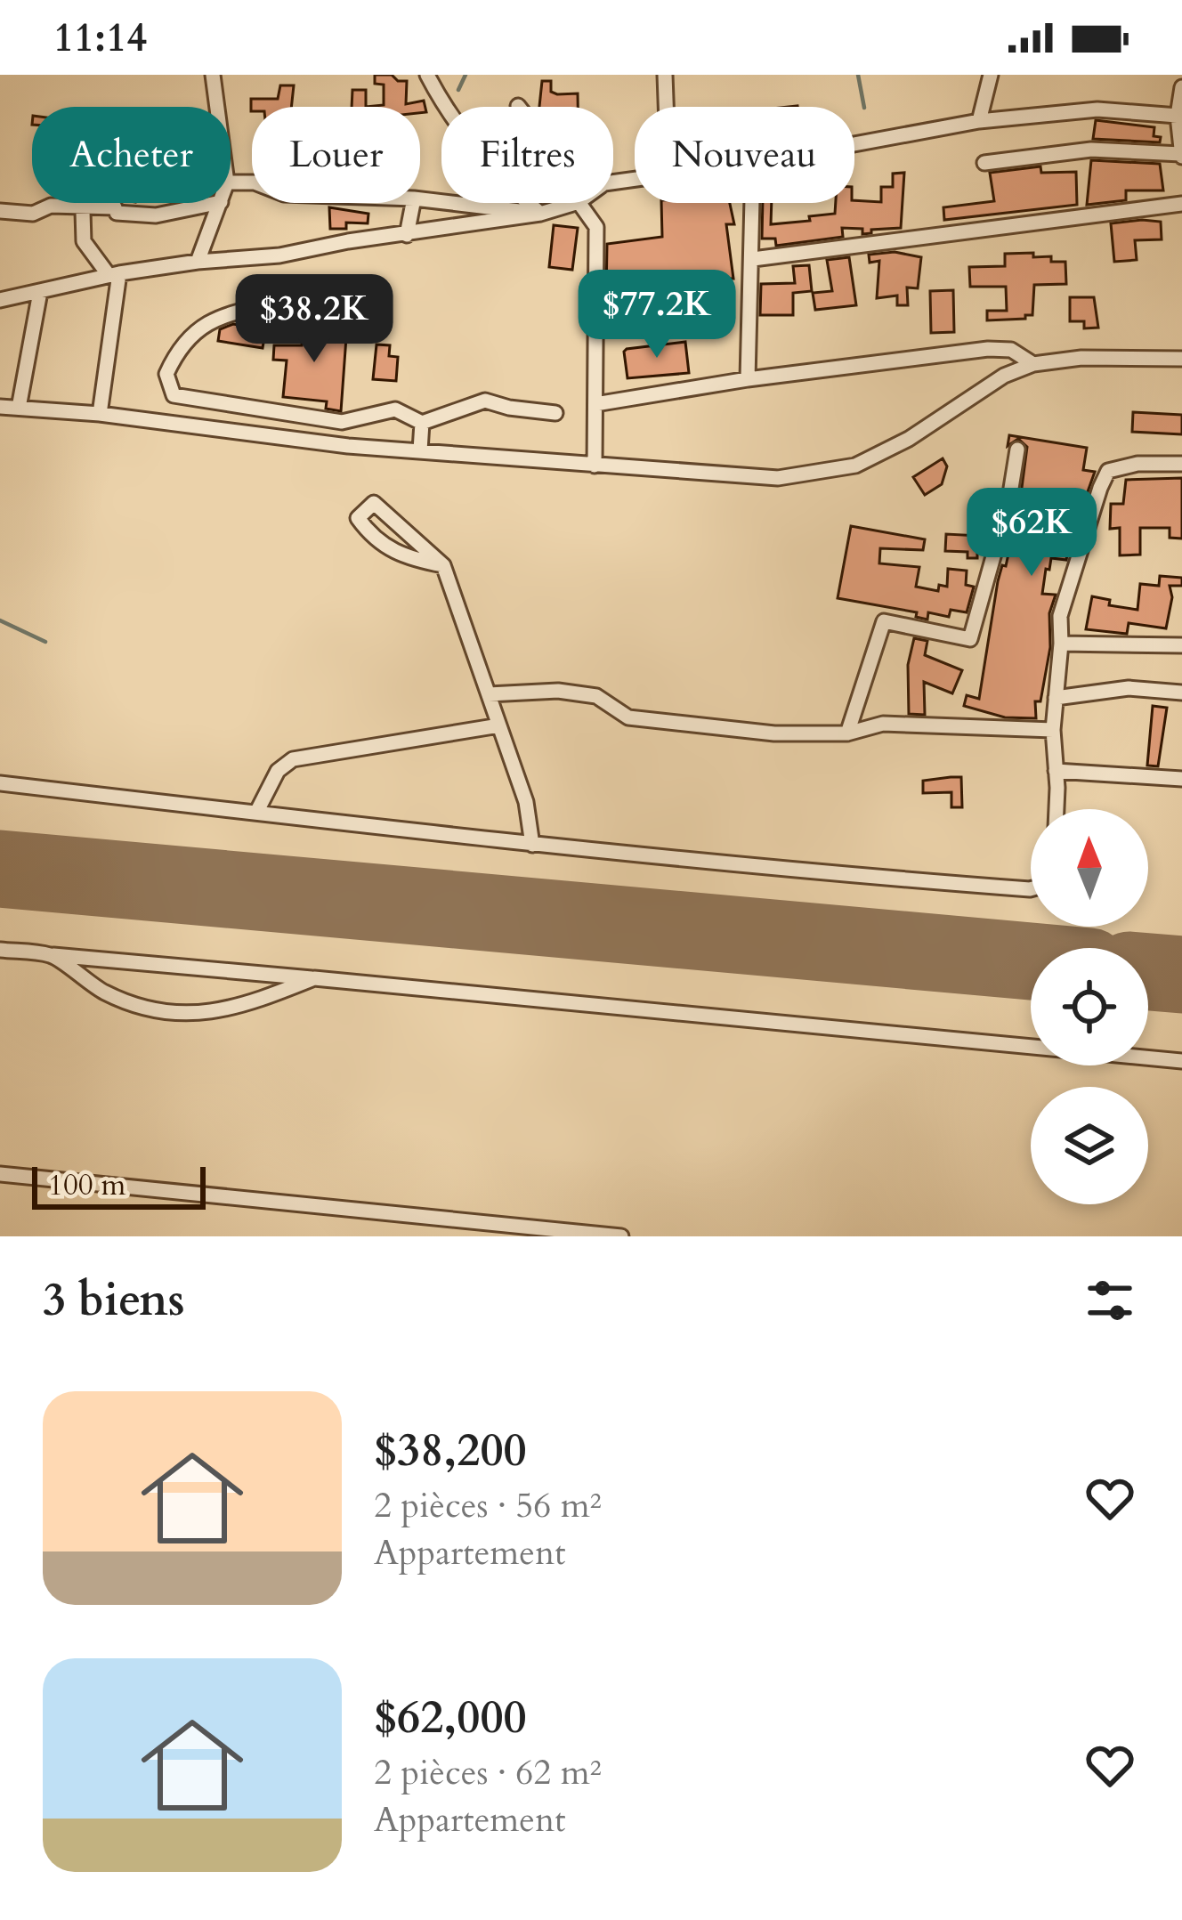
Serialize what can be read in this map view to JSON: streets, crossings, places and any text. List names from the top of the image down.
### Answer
{
  "scale_bar": "100 m",
  "north": "top",
  "page": {
    "status": "11:14",
    "chip": [
      "Acheter",
      "Louer",
      "Filtres",
      "Nouveau"
    ],
    "price": ["$77.2K", "$38.2K", "$62K"],
    "scale": "100 m",
    "heading": "3 biens",
    "list": [
      {
        "name": "$38,200",
        "note": "2 pièces · 56 m² · Appartement"
      },
      {
        "name": "$62,000",
        "note": "2 pièces · 62 m² · Appartement"
      }
    ]
  }
}
